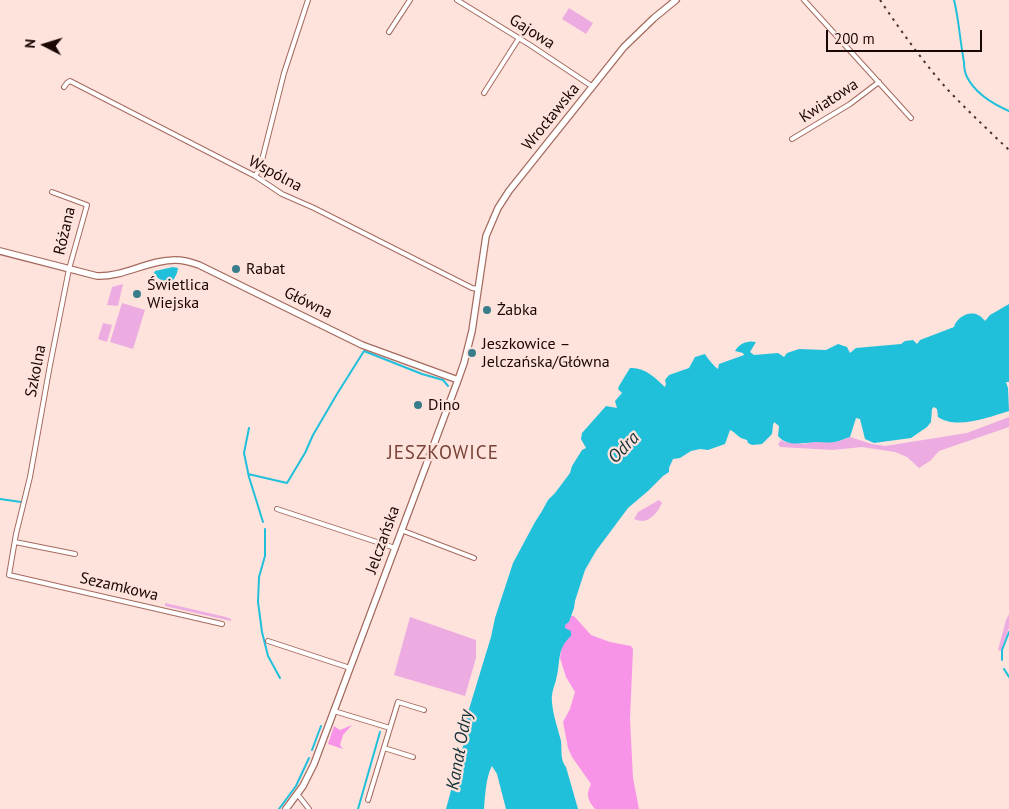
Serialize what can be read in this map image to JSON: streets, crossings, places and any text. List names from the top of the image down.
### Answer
{
  "streets": {
    "main road": ["Wrocławska", "Główna", "Jelczańska"],
    "street": [
      "Gajowa",
      "Kwiatowa",
      "Wspólna",
      "Różana",
      "Szkolna",
      "Sezamkowa"
    ]
  },
  "crossings": [
    ["Gajowa", "Wrocławska"],
    ["Wrocławska", "Jelczańska"],
    ["Wspólna", "Jelczańska"],
    ["Różana", "Główna"],
    ["Różana", "Szkolna"],
    ["Główna", "Szkolna"],
    ["Główna", "Jelczańska"],
    ["Szkolna", "Sezamkowa"]
  ],
  "districts": ["JESZKOWICE"],
  "water": ["Odra", "Kanał Odry"],
  "places": [
    "Rabat",
    "Świetlica Wiejska",
    "Żabka",
    "Jeszkowice – Jelczańska/Główna",
    "Dino"
  ],
  "scale_bar": "200 m",
  "north": "left"
}
